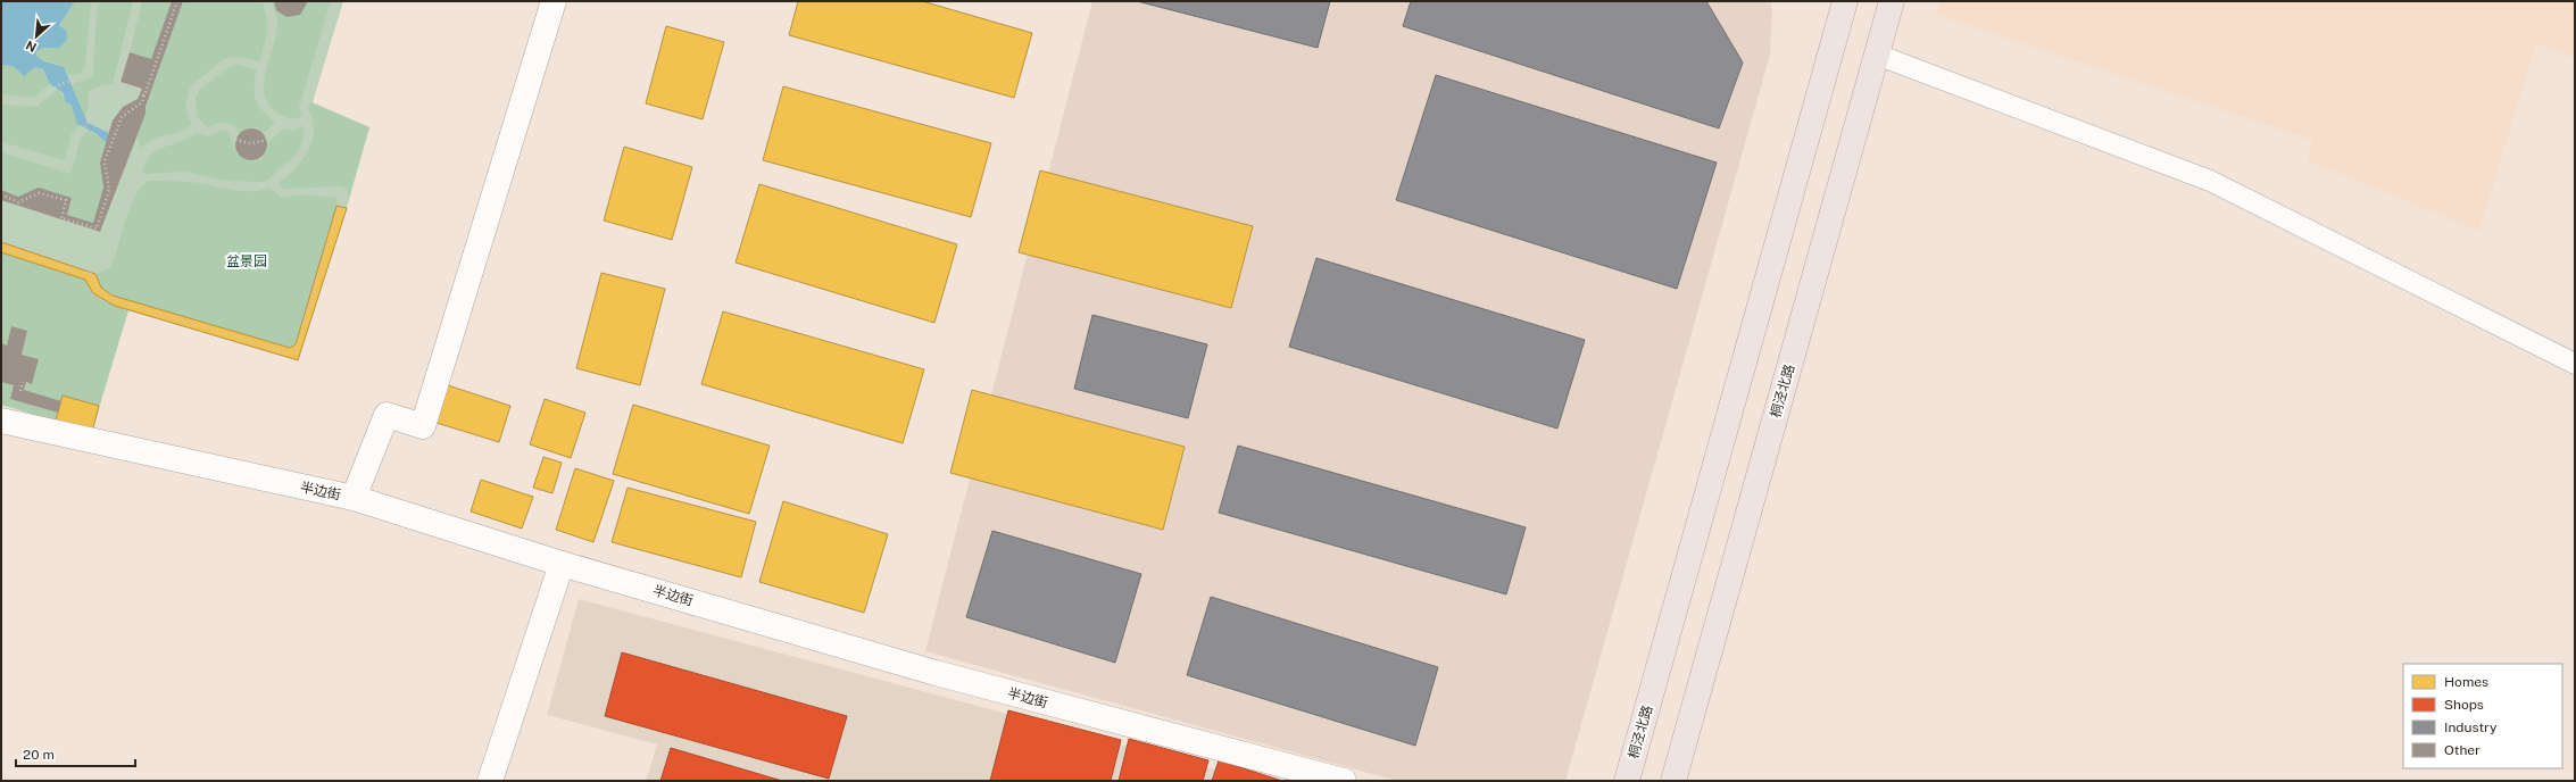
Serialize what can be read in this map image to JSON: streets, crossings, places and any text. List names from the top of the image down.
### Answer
{
  "streets": {
    "main road": ["桐泾北路"],
    "street": ["半边街"]
  },
  "parks": ["盆景园"],
  "legend": [
    "Homes",
    "Shops",
    "Industry",
    "Other"
  ],
  "scale_bar": "20 m",
  "north": "bottom left"
}
